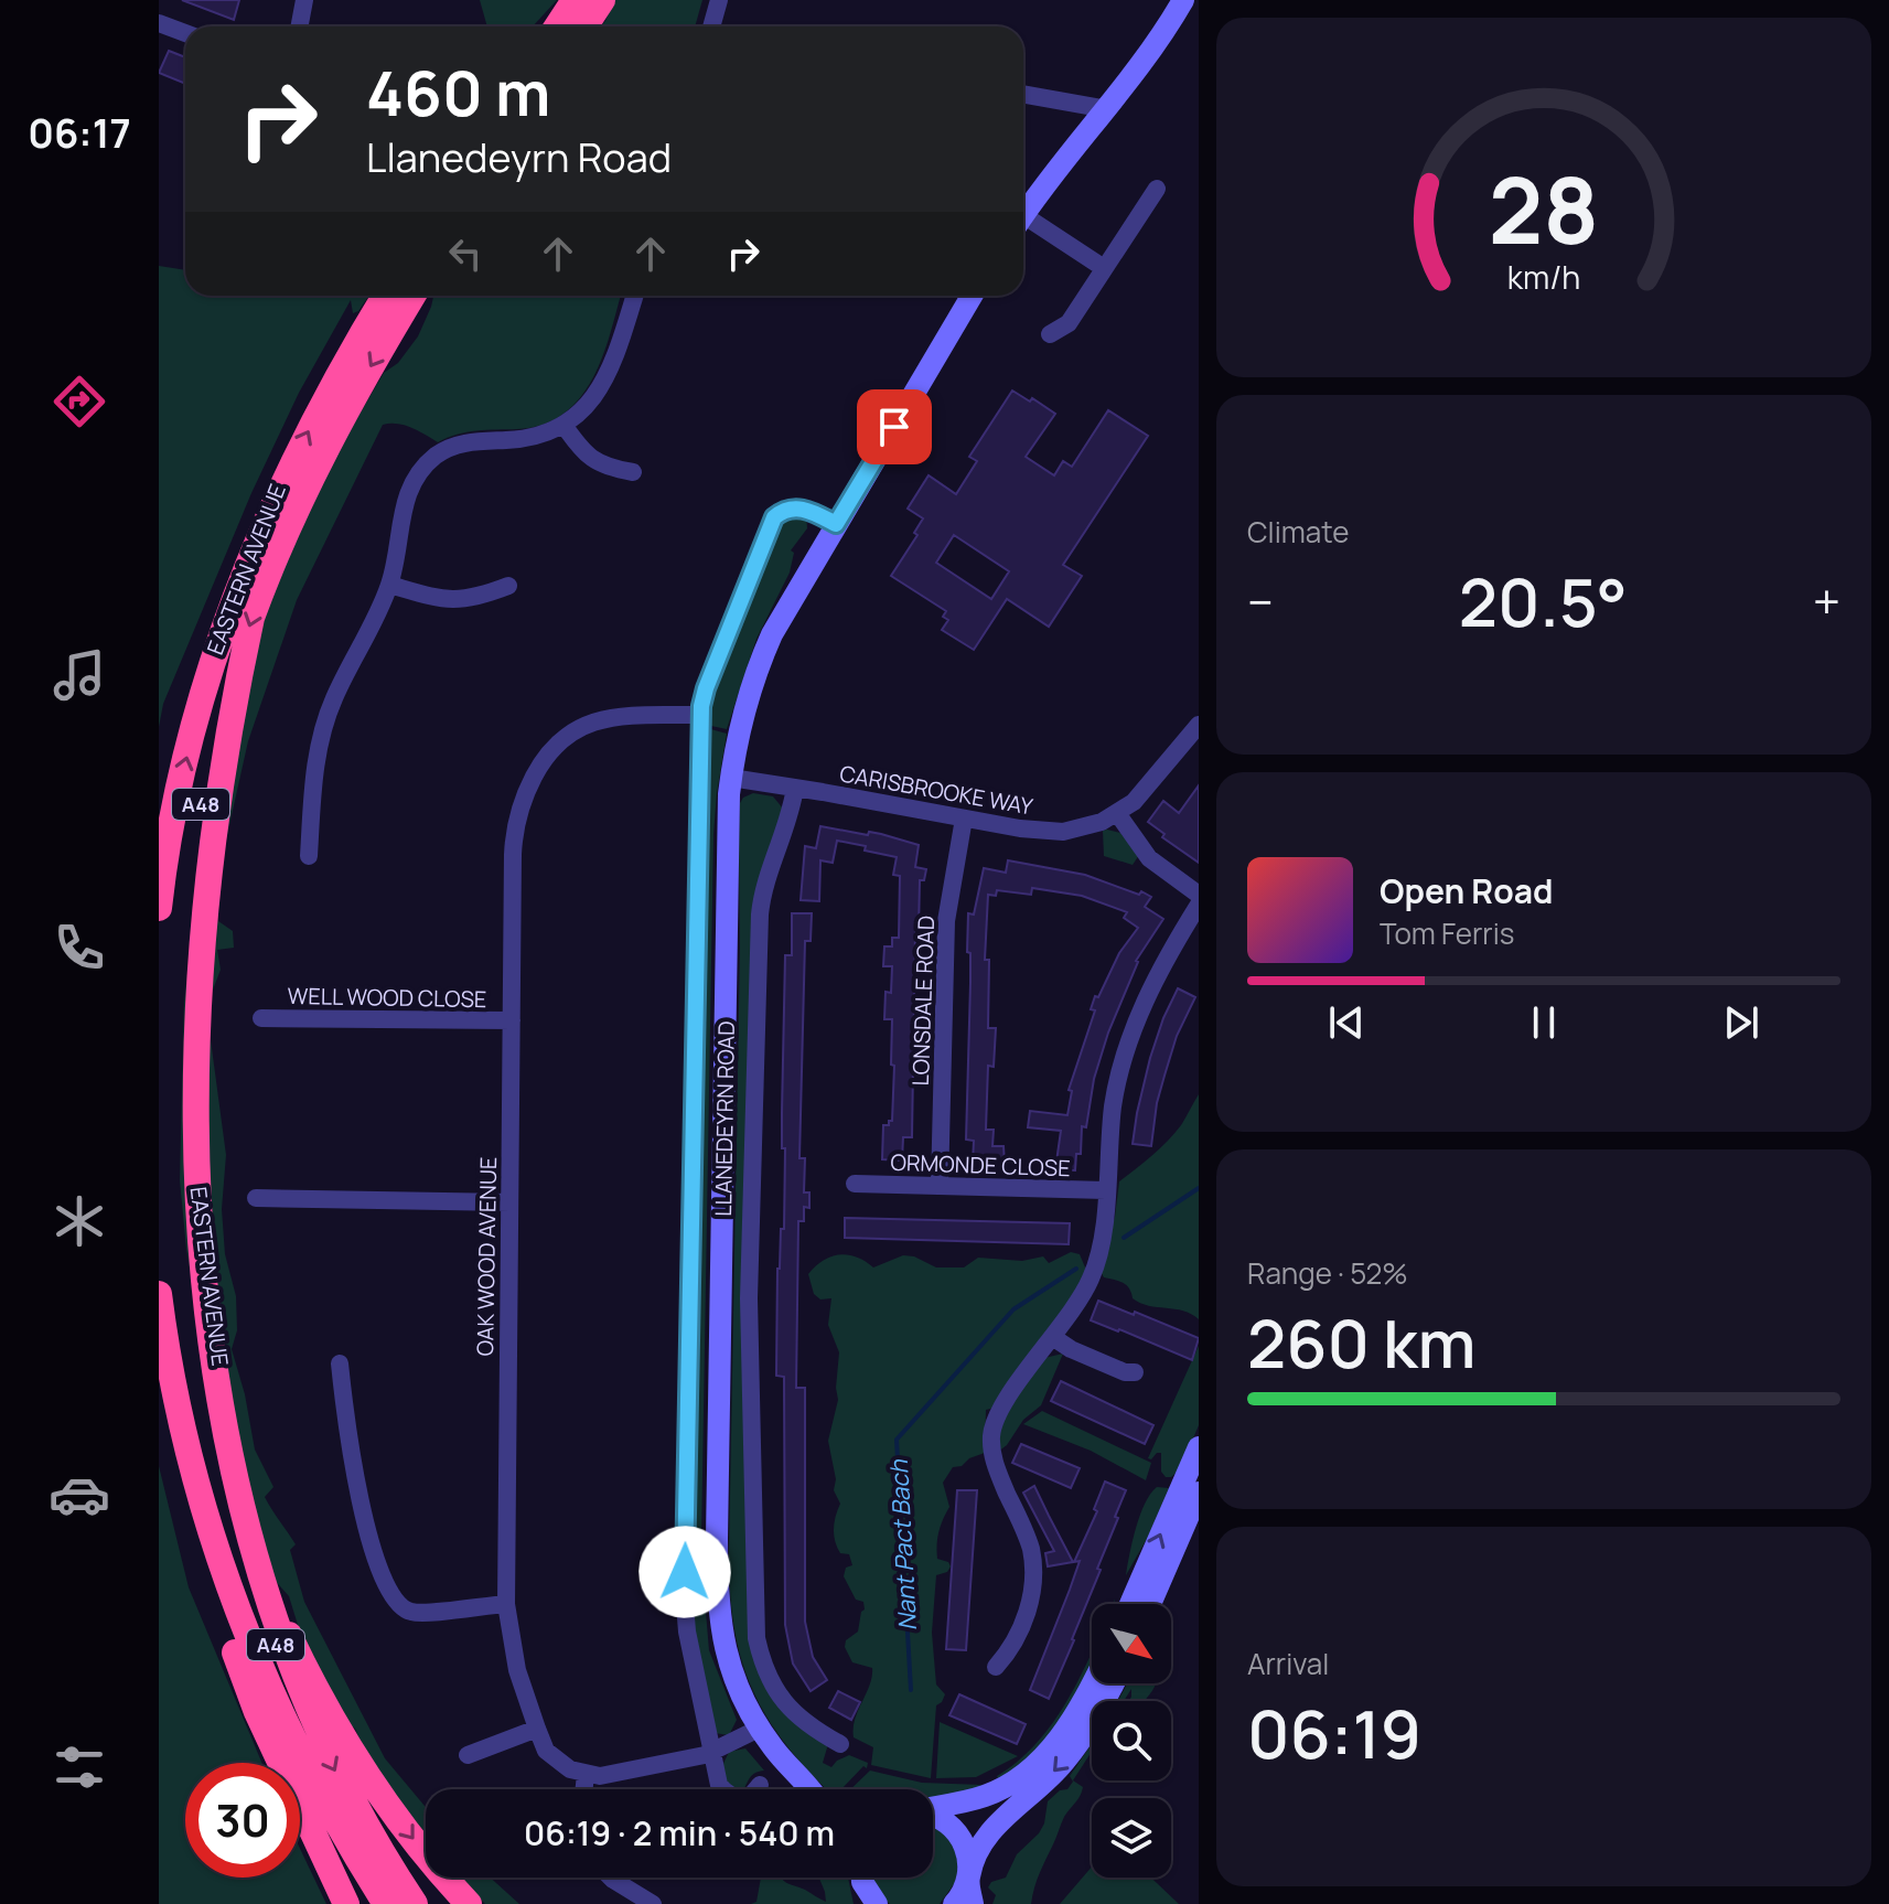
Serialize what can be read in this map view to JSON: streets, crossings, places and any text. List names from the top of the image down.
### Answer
{
  "streets": {
    "highway": ["EASTERN AVENUE", "A48"],
    "street": [
      "CARISBROOKE WAY",
      "WELL WOOD CLOSE",
      "LONSDALE ROAD",
      "LLANEDEYRN ROAD",
      "ORMONDE CLOSE",
      "OAK WOOD AVENUE"
    ]
  },
  "crossings": [
    ["EASTERN AVENUE", "A48"],
    ["CARISBROOKE WAY", "LONSDALE ROAD"],
    ["CARISBROOKE WAY", "LLANEDEYRN ROAD"],
    ["WELL WOOD CLOSE", "OAK WOOD AVENUE"],
    ["LONSDALE ROAD", "ORMONDE CLOSE"],
    ["LLANEDEYRN ROAD", "OAK WOOD AVENUE"]
  ],
  "water": ["Nant Pact Bach"],
  "north": "bottom right",
  "page": {
    "tabs": "06:17",
    "turn": ["460 m", "Llanedeyrn Road"],
    "tile": [
      "Climate",
      ["Range · 52%", "260 km"],
      ["Arrival", "06:19"]
    ],
    "heat": ["−", "20.5°", "+"],
    "song": ["Open Road", "Tom Ferris"],
    "limit": "30",
    "trip": "06:19 · 2 min · 540 m",
    "gauge": ["28", "km/h"]
  }
}
